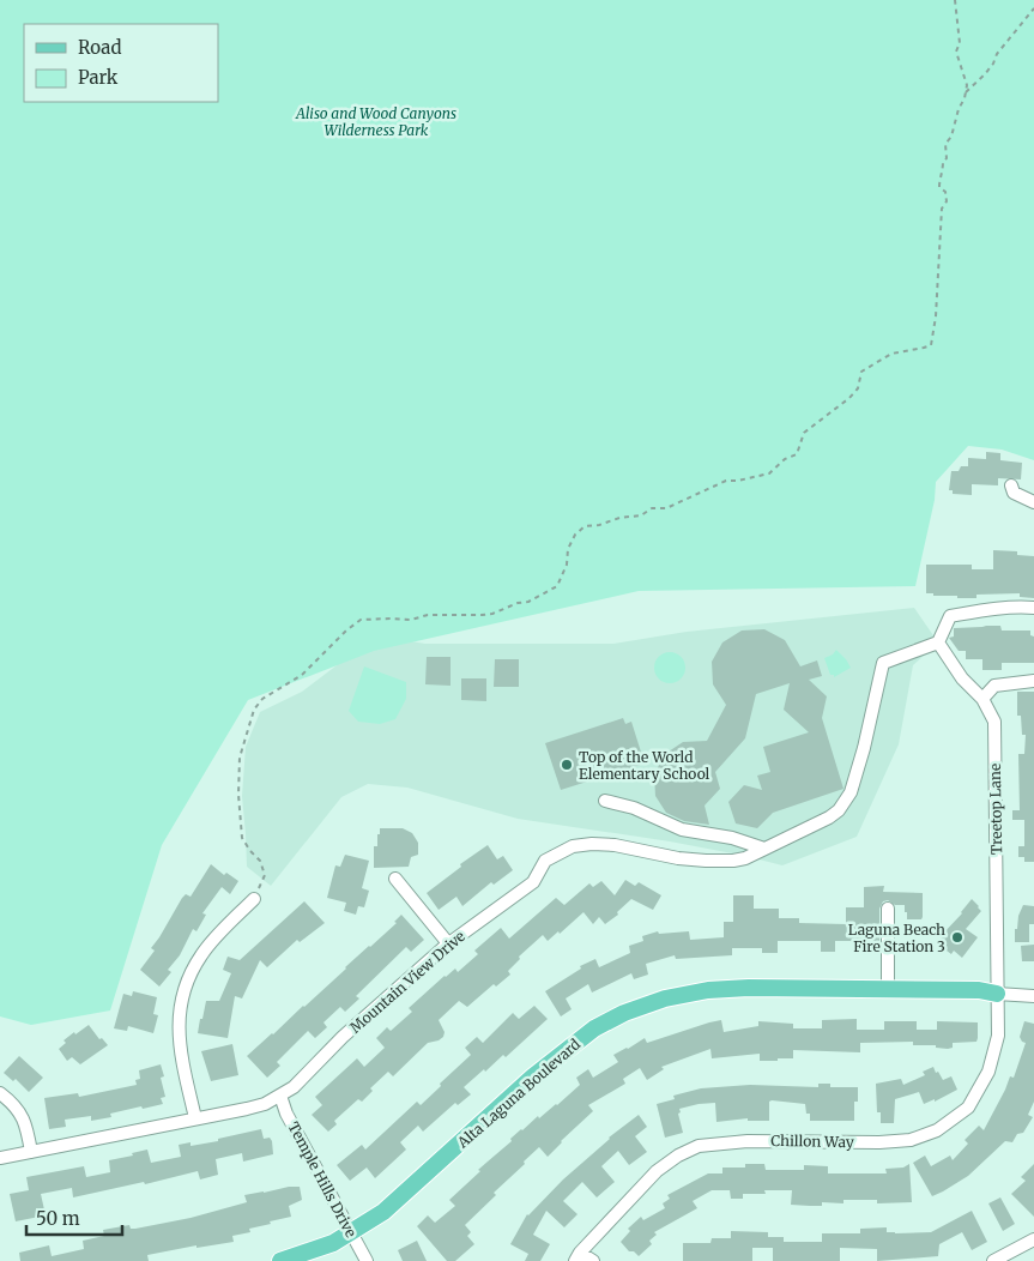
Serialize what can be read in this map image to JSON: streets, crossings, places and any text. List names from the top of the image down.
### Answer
{
  "streets": {
    "main road": ["Alta Laguna Boulevard"],
    "street": [
      "Treetop Lane",
      "Mountain View Drive",
      "Chillon Way",
      "Temple Hills Drive"
    ]
  },
  "crossings": [
    ["Treetop Lane", "Mountain View Drive"],
    ["Treetop Lane", "Alta Laguna Boulevard"],
    ["Treetop Lane", "Chillon Way"],
    ["Mountain View Drive", "Temple Hills Drive"],
    ["Alta Laguna Boulevard", "Chillon Way"],
    ["Alta Laguna Boulevard", "Temple Hills Drive"]
  ],
  "parks": ["Aliso and Wood Canyons Wilderness Park"],
  "places": ["Top of the World Elementary School", "Laguna Beach Fire Station 3"],
  "legend": ["Road", "Park"],
  "scale_bar": "50 m"
}
